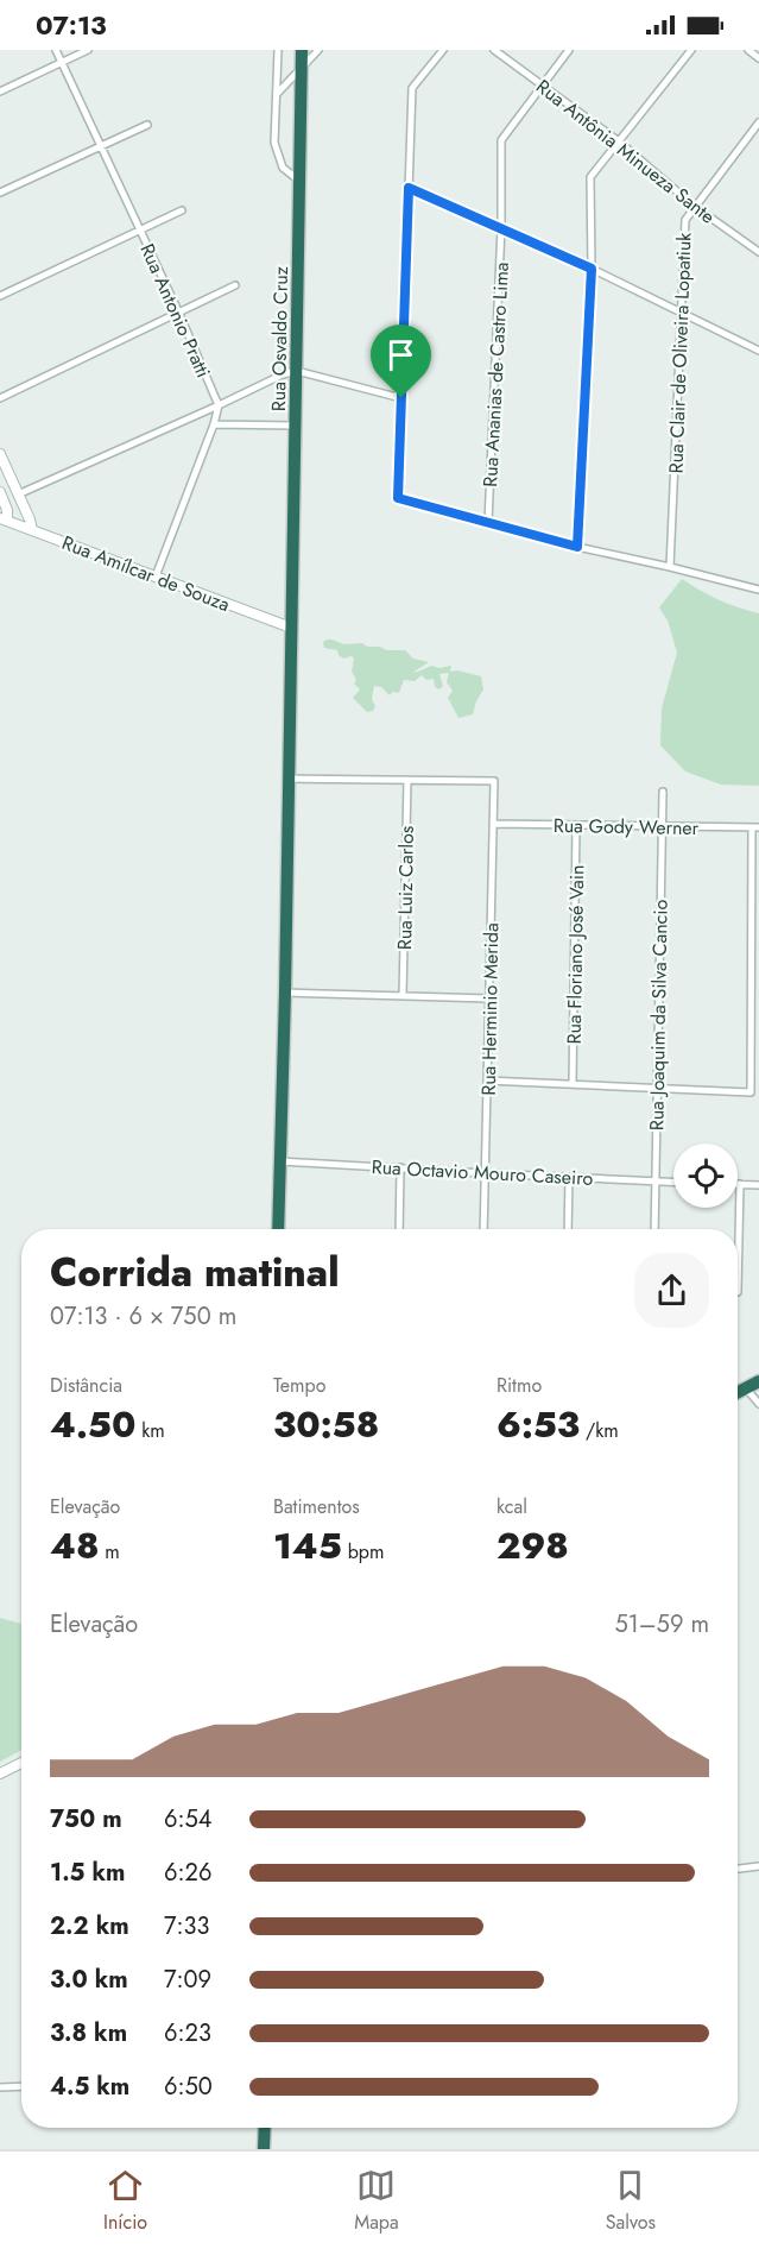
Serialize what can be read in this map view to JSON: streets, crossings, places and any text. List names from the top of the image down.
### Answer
{
  "streets": {
    "highway": ["Rua Osvaldo Cruz"],
    "street": [
      "Rua Antônia Minueza Sante",
      "Rua Antonio Pratti",
      "Rua Clair de Oliveira Lopatiuk",
      "Rua Ananias de Castro Lima",
      "Rua Amílcar de Souza",
      "Rua Gody Werner",
      "Rua Luiz Carlos",
      "Rua Floriano José Vain",
      "Rua Herminio Merida",
      "Rua Joaquim da Silva Cancio",
      "Rua Octavio Mouro Caseiro"
    ]
  },
  "crossings": [
    ["Rua Antônia Minueza Sante", "Rua Clair de Oliveira Lopatiuk"],
    ["Rua Antônia Minueza Sante", "Rua Ananias de Castro Lima"],
    ["Rua Osvaldo Cruz", "Rua Amílcar de Souza"],
    ["Rua Osvaldo Cruz", "Rua Octavio Mouro Caseiro"],
    ["Rua Gody Werner", "Rua Floriano José Vain"],
    ["Rua Gody Werner", "Rua Herminio Merida"],
    ["Rua Gody Werner", "Rua Joaquim da Silva Cancio"],
    ["Rua Luiz Carlos", "Rua Herminio Merida"],
    ["Rua Herminio Merida", "Rua Octavio Mouro Caseiro"],
    ["Rua Joaquim da Silva Cancio", "Rua Octavio Mouro Caseiro"]
  ],
  "page": {
    "status": "07:13",
    "heading": ["Corrida matinal", "07:13 · 6 × 750 m"],
    "stats": [
      ["Distância", "4.50 km"],
      ["Tempo", "30:58"],
      ["Ritmo", "6:53 /km"],
      ["Elevação", "48 m"],
      ["Batimentos", "145 bpm"],
      ["kcal", "298"]
    ],
    "chart": ["Elevação", "51–59 m"],
    "list": [
      {
        "name": "750 m",
        "note": "6:54"
      },
      {
        "name": "1.5 km",
        "note": "6:26"
      },
      {
        "name": "2.2 km",
        "note": "7:33"
      },
      {
        "name": "3.0 km",
        "note": "7:09"
      },
      {
        "name": "3.8 km",
        "note": "6:23"
      },
      {
        "name": "4.5 km",
        "note": "6:50"
      }
    ],
    "tabs": ["Início", "Mapa", "Salvos"]
  }
}
